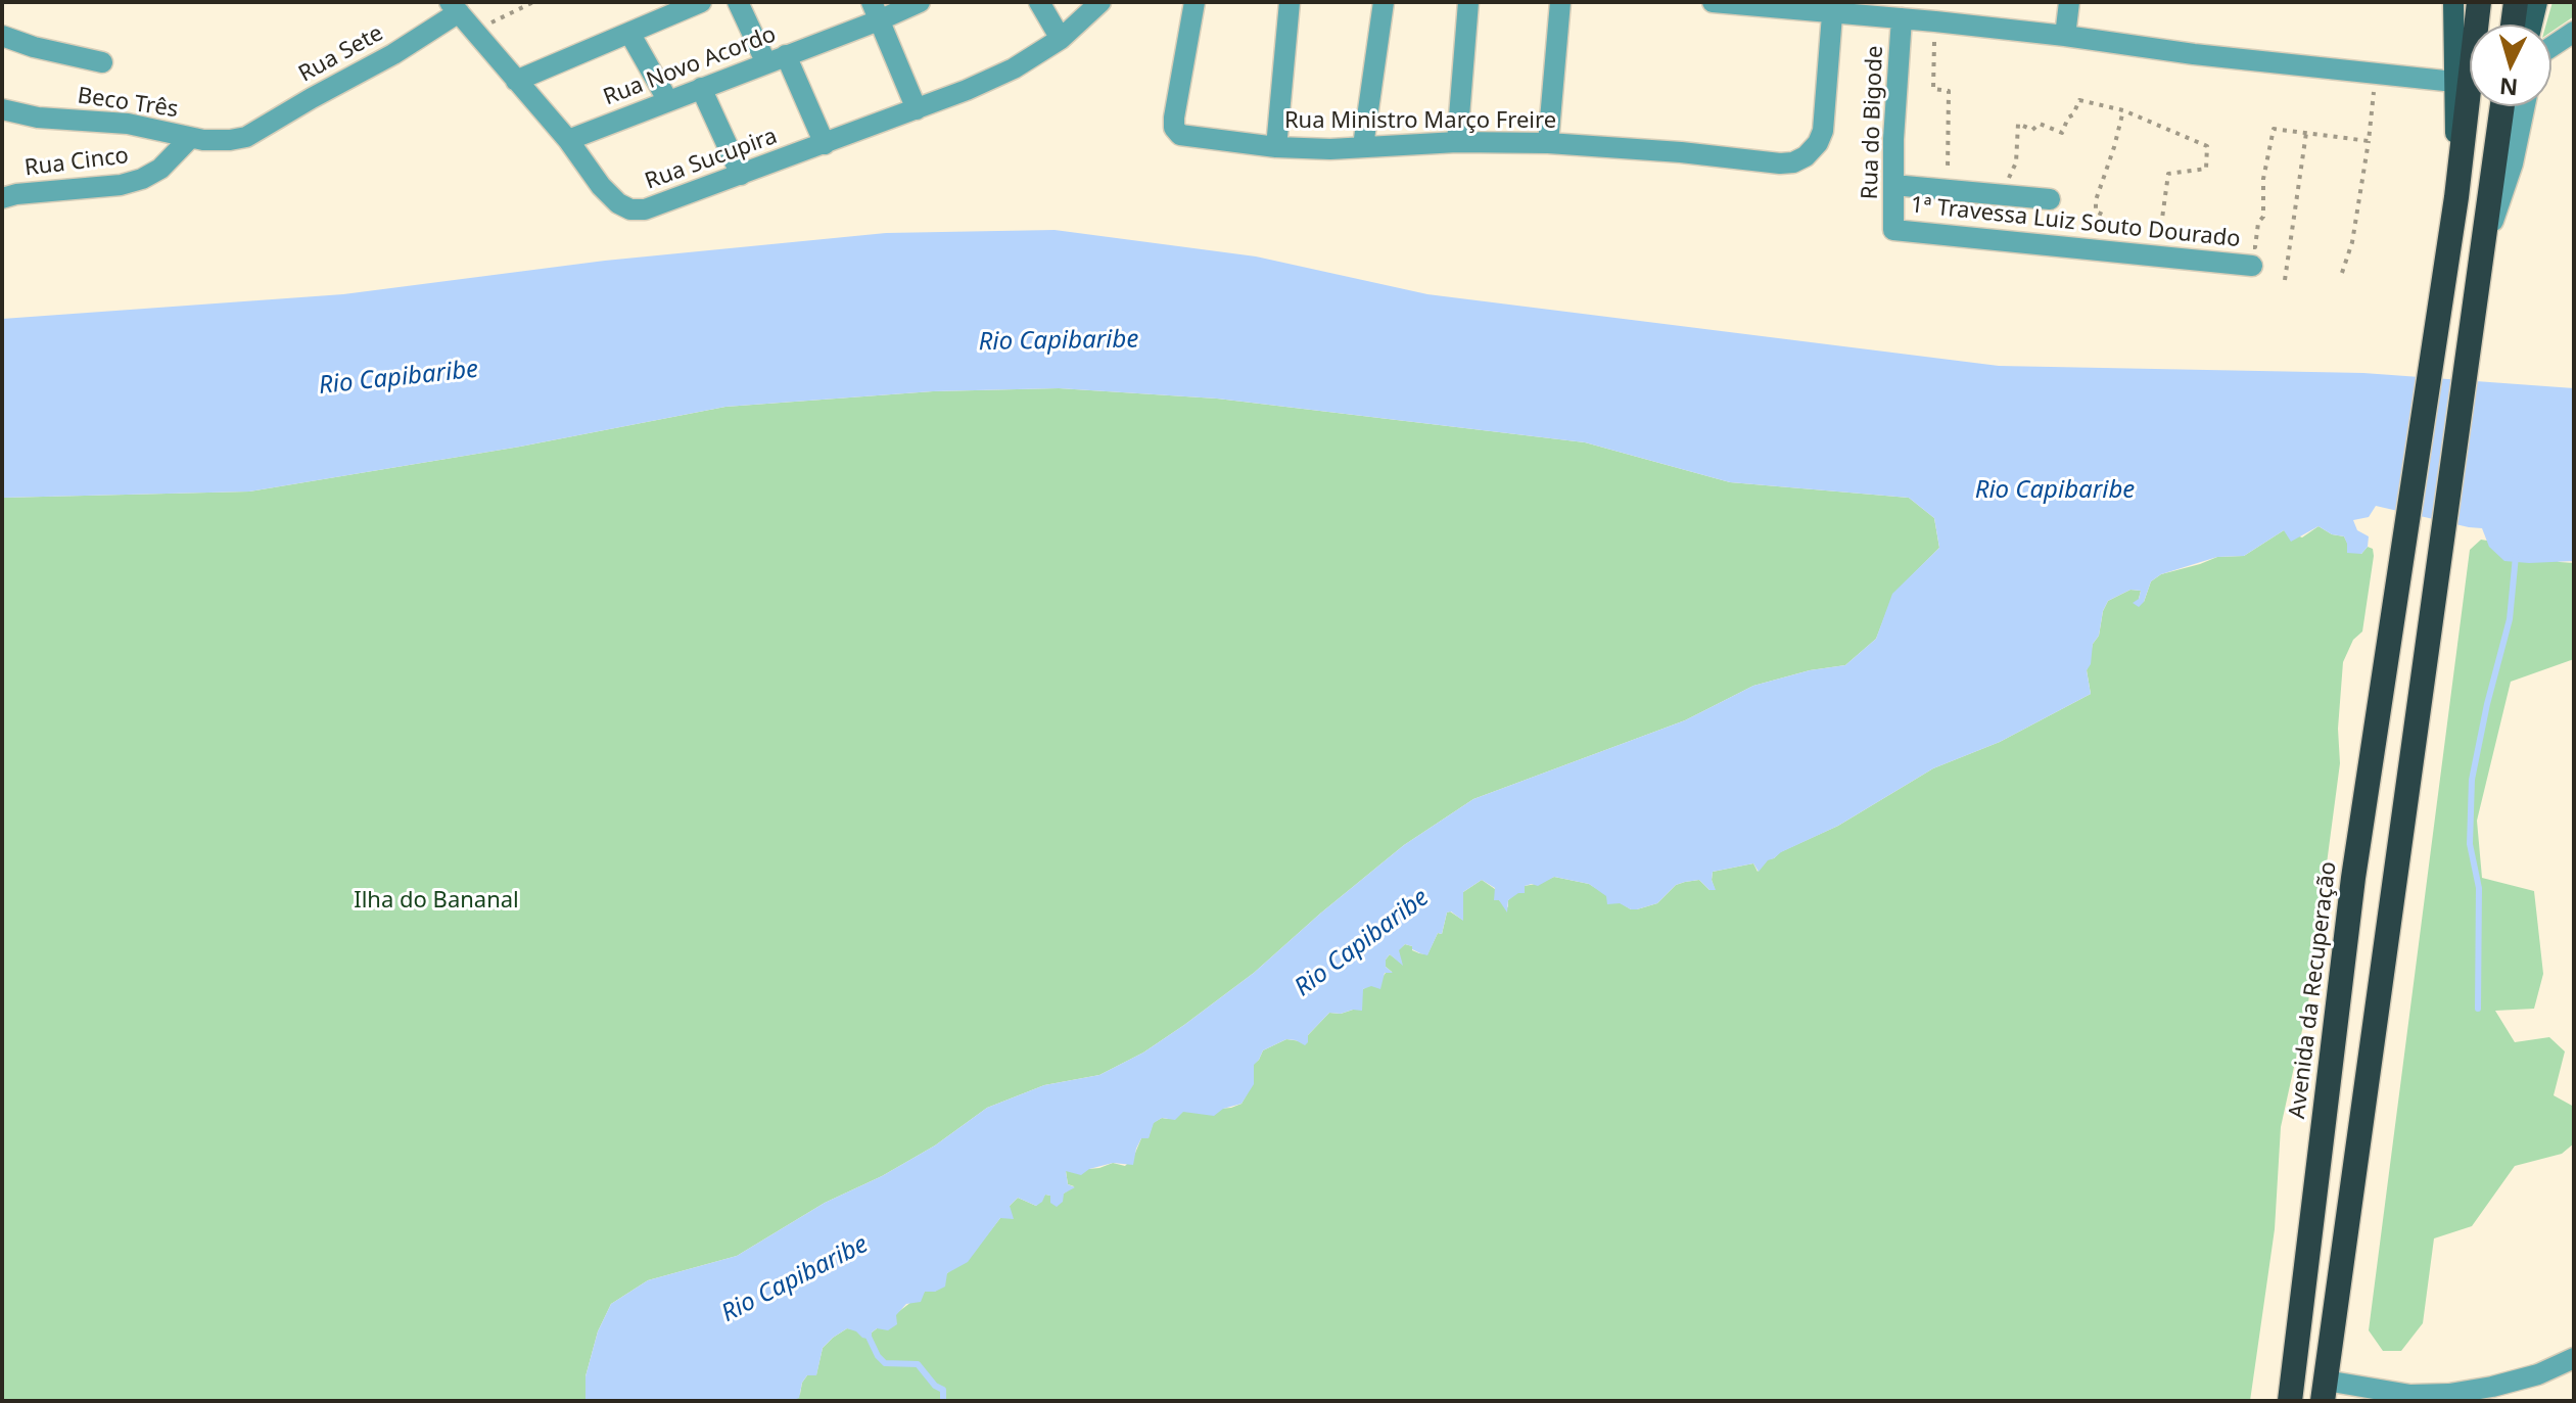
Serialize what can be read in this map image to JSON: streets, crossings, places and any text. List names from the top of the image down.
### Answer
{
  "streets": {
    "highway": ["Avenida da Recuperação"],
    "street": [
      "Rua Sete",
      "Rua Novo Acordo",
      "Beco Três",
      "Rua Ministro Março Freire",
      "Rua do Bigode",
      "Rua Sucupira",
      "Rua Cinco",
      "1ª Travessa Luiz Souto Dourado"
    ]
  },
  "crossings": [
    ["Rua Sete", "Beco Três"],
    ["Rua Sete", "Rua Sucupira"],
    ["Rua Novo Acordo", "Rua Sucupira"],
    ["Beco Três", "Rua Cinco"],
    ["Rua do Bigode", "1ª Travessa Luiz Souto Dourado"]
  ],
  "water": ["Rio Capibaribe"],
  "parks": ["Ilha do Bananal"],
  "north": "bottom"
}
